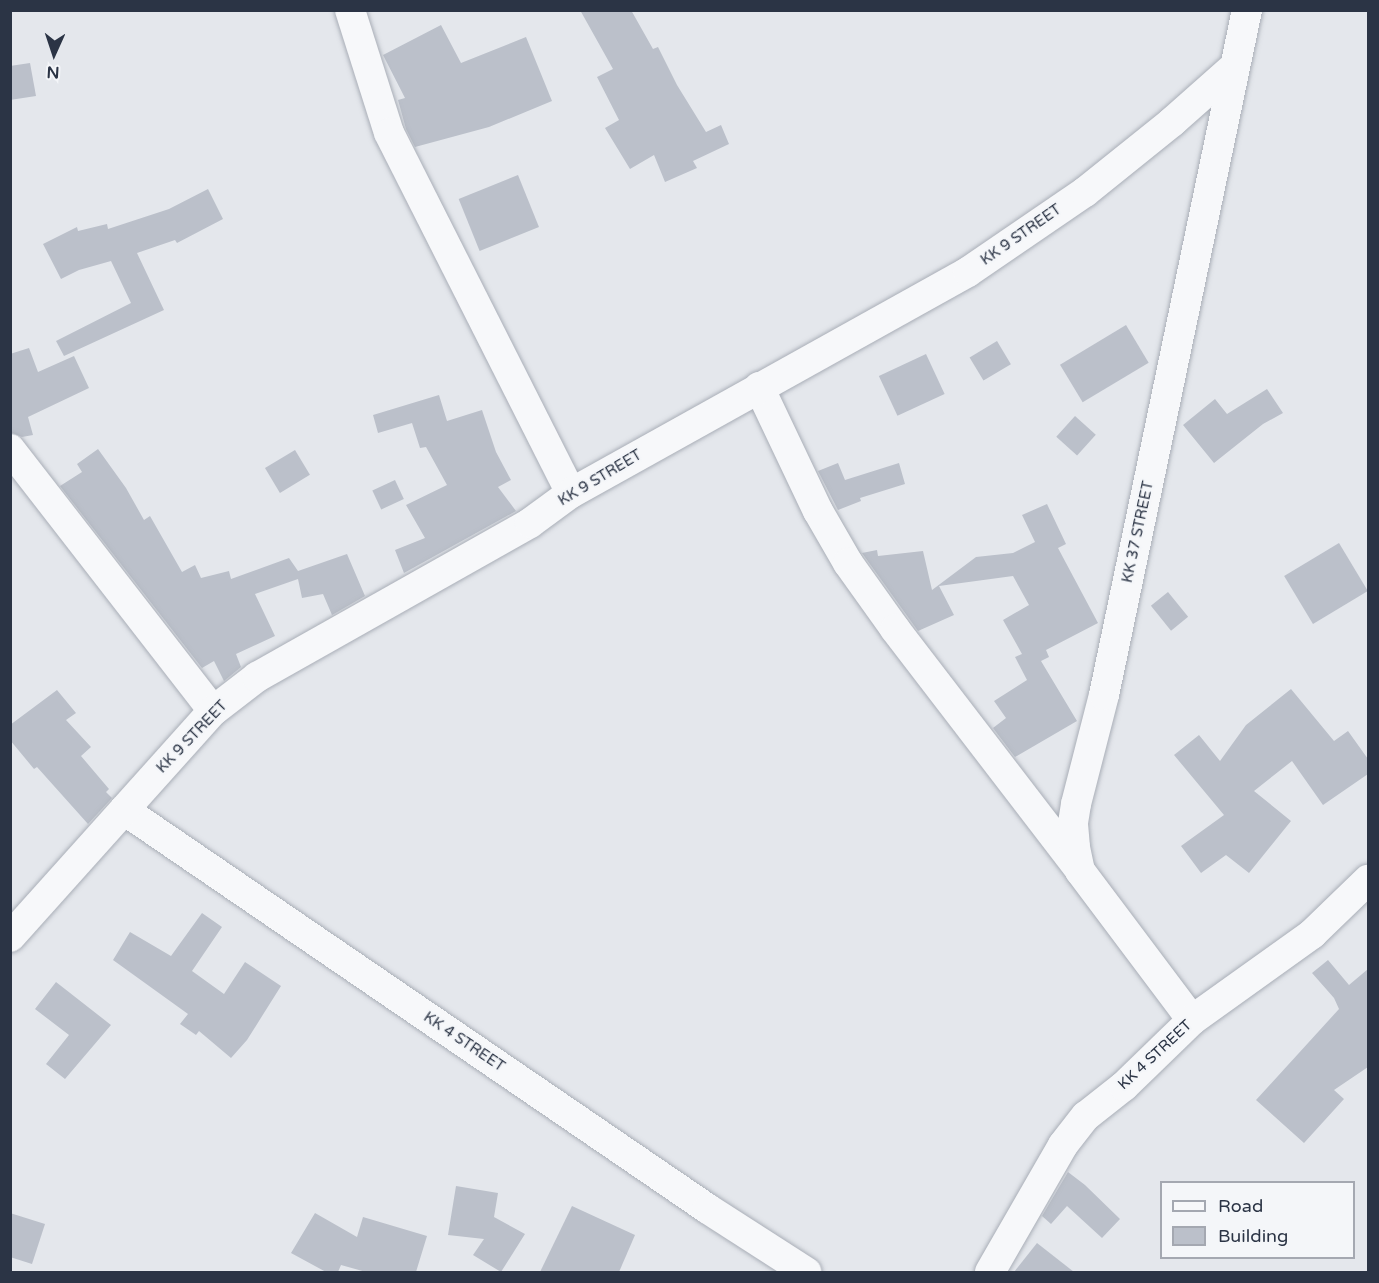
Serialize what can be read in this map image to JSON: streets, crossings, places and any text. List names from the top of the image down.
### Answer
{
  "streets": {
    "street": ["KK 9 STREET", "KK 37 STREET", "KK 4 STREET"]
  },
  "crossings": [
    ["KK 9 STREET", "KK 37 STREET"],
    ["KK 9 STREET", "KK 4 STREET"],
    ["KK 37 STREET", "KK 4 STREET"]
  ],
  "legend": ["Road", "Building"],
  "north": "bottom"
}
